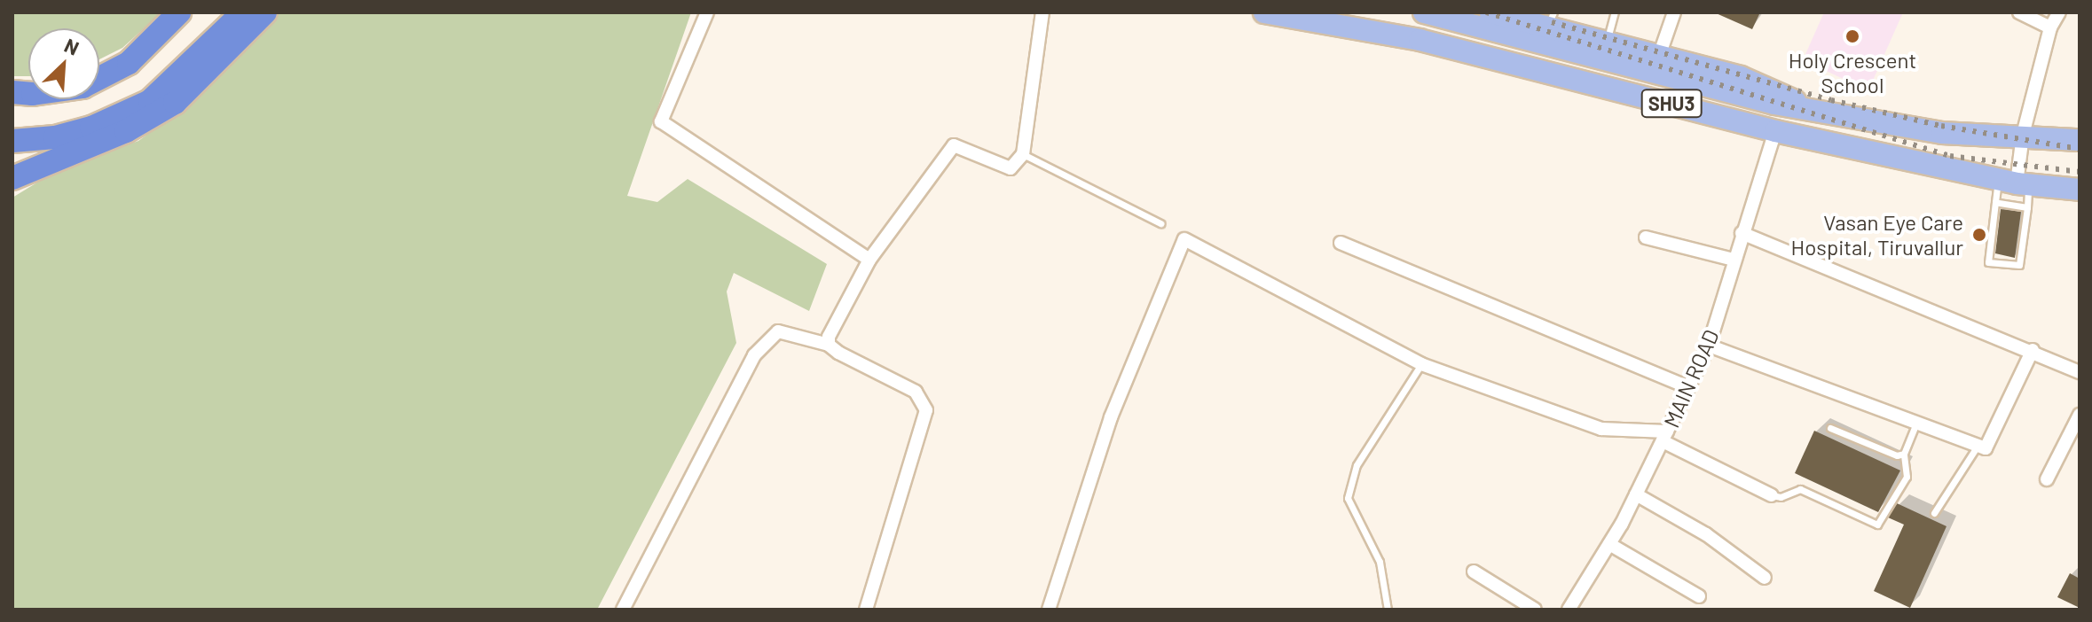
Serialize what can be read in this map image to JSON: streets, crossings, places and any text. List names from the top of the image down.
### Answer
{
  "streets": {
    "main road": ["SHU3"],
    "street": ["MAIN ROAD"]
  },
  "crossings": [
    ["SHU3", "MAIN ROAD"]
  ],
  "places": ["Holy Crescent School", "Vasan Eye Care Hospital, Tiruvallur"],
  "north": "top right"
}
